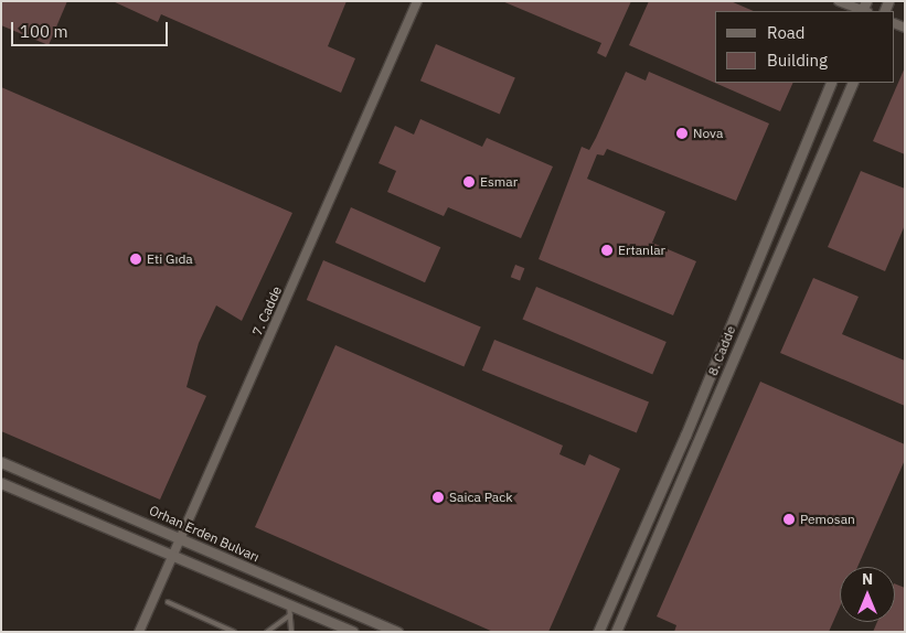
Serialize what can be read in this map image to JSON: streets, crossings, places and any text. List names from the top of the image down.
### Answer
{
  "streets": {
    "street": ["7. Cadde", "8. Cadde", "Orhan Erden Bulvarı"]
  },
  "crossings": [
    ["7. Cadde", "Orhan Erden Bulvarı"]
  ],
  "places": [
    "Nova",
    "Esmar",
    "Ertanlar",
    "Eti Gıda",
    "Saica Pack",
    "Pemosan"
  ],
  "legend": ["Road", "Building"],
  "scale_bar": "100 m",
  "north": "top"
}
